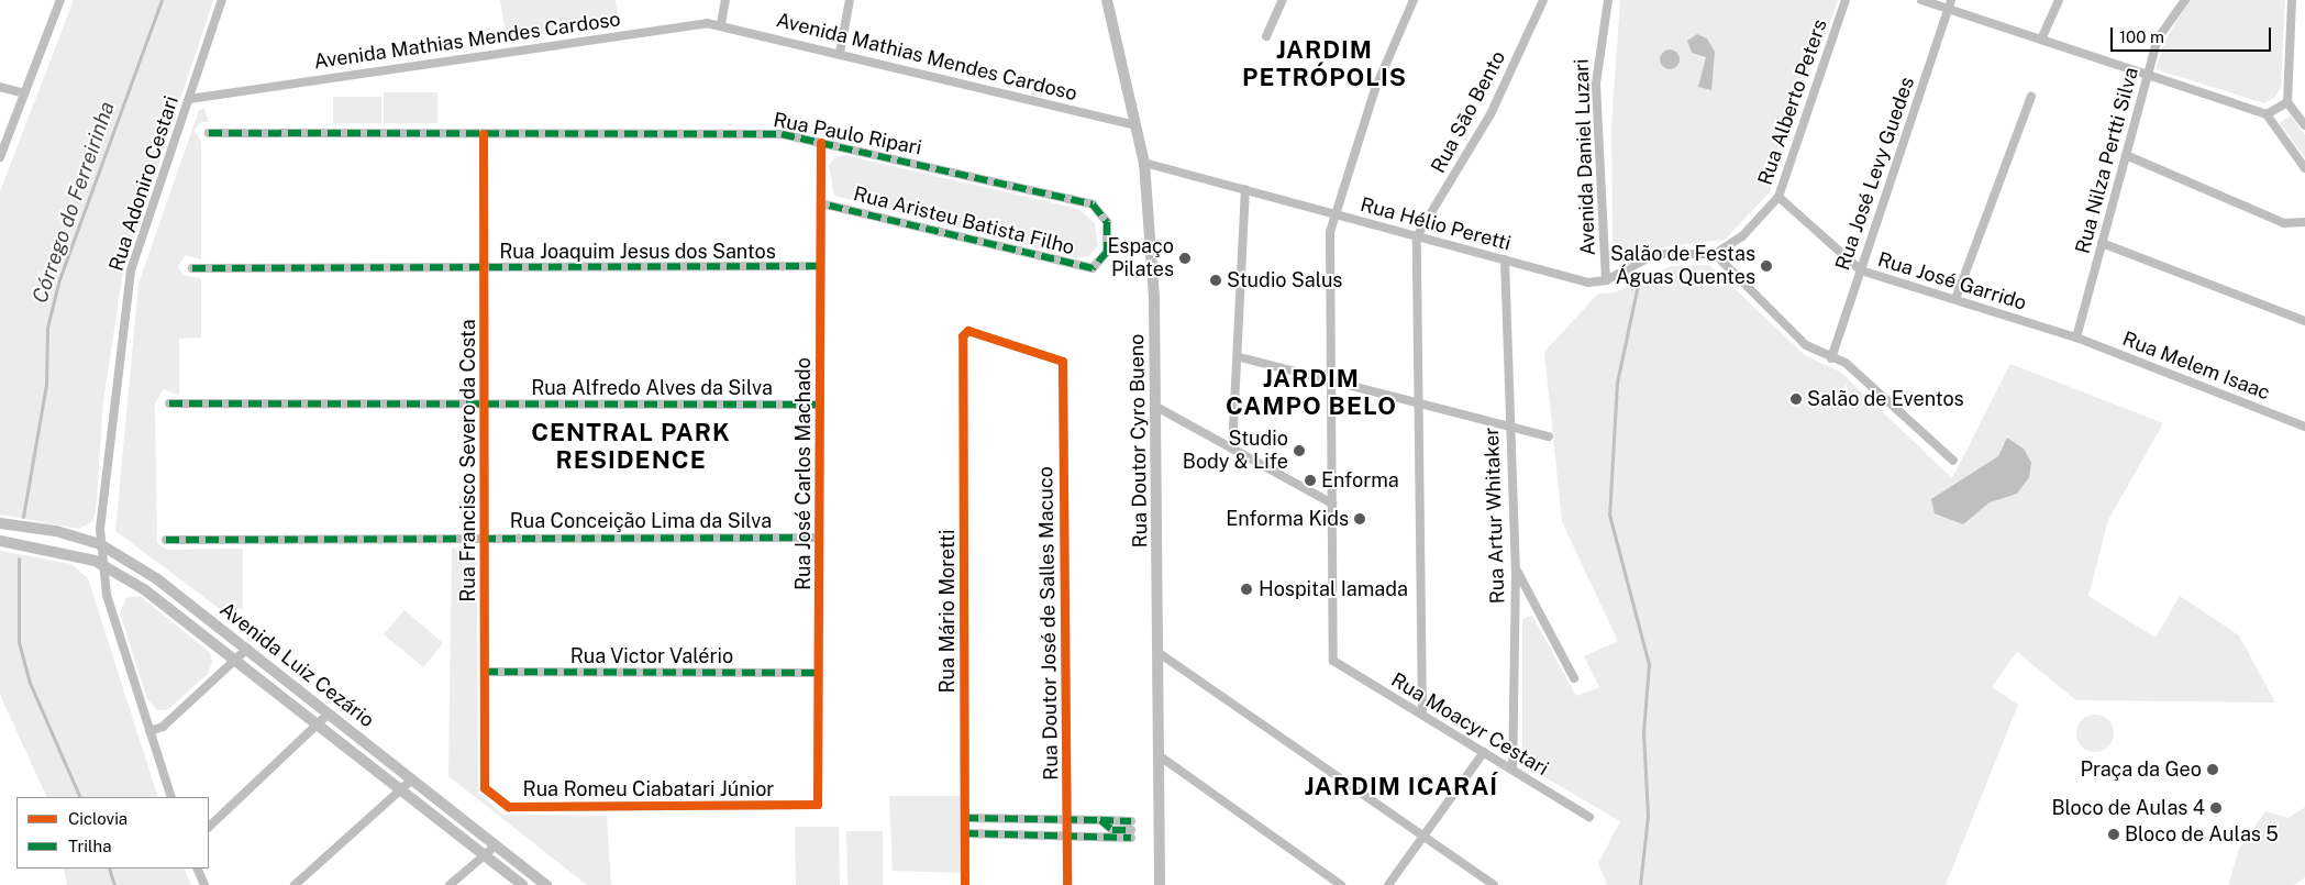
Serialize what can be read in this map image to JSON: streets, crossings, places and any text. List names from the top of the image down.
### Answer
{
  "streets": {
    "street": [
      "Avenida Mathias Mendes Cardoso",
      "Rua Alberto Peters",
      "Rua São Bento",
      "Rua Paulo Ripari",
      "Avenida Daniel Luzari",
      "Rua Nilza Pertti Silva",
      "Rua José Levy Guedes",
      "Rua Adoniro Cestari",
      "Rua Aristeu Batista Filho",
      "Rua Hélio Peretti",
      "Rua Joaquim Jesus dos Santos",
      "Rua José Garrido",
      "Rua Melem Isaac",
      "Rua Alfredo Alves da Silva",
      "Rua Doutor Cyro Bueno",
      "Rua Francisco Severo da Costa",
      "Rua José Carlos Machado",
      "Rua Artur Whitaker",
      "Rua Conceição Lima da Silva",
      "Rua Mário Moretti",
      "Rua Doutor José de Salles Macuco",
      "Rua Victor Valério",
      "Avenida Luiz Cezário",
      "Rua Moacyr Cestari",
      "Rua Romeu Ciabatari Júnior"
    ]
  },
  "crossings": [
    ["Avenida Mathias Mendes Cardoso", "Rua Adoniro Cestari"],
    ["Avenida Mathias Mendes Cardoso", "Rua Doutor Cyro Bueno"],
    ["Rua Alberto Peters", "Rua Hélio Peretti"],
    ["Rua Alberto Peters", "Rua José Garrido"],
    ["Rua São Bento", "Rua Hélio Peretti"],
    ["Rua Paulo Ripari", "Rua Aristeu Batista Filho"],
    ["Rua Paulo Ripari", "Rua Francisco Severo da Costa"],
    ["Rua Paulo Ripari", "Rua José Carlos Machado"],
    ["Avenida Daniel Luzari", "Rua Hélio Peretti"],
    ["Rua Nilza Pertti Silva", "Rua José Garrido"],
    ["Rua Nilza Pertti Silva", "Rua Melem Isaac"],
    ["Rua José Levy Guedes", "Rua José Garrido"],
    ["Rua Adoniro Cestari", "Avenida Luiz Cezário"],
    ["Rua Aristeu Batista Filho", "Rua José Carlos Machado"],
    ["Rua Hélio Peretti", "Rua Doutor Cyro Bueno"],
    ["Rua Hélio Peretti", "Rua Artur Whitaker"],
    ["Rua Joaquim Jesus dos Santos", "Rua Francisco Severo da Costa"],
    ["Rua Joaquim Jesus dos Santos", "Rua José Carlos Machado"],
    ["Rua José Garrido", "Rua Melem Isaac"],
    ["Rua Alfredo Alves da Silva", "Rua Francisco Severo da Costa"],
    ["Rua Alfredo Alves da Silva", "Rua José Carlos Machado"],
    ["Rua Francisco Severo da Costa", "Rua Conceição Lima da Silva"],
    ["Rua Francisco Severo da Costa", "Rua Victor Valério"],
    ["Rua Francisco Severo da Costa", "Rua Romeu Ciabatari Júnior"],
    ["Rua José Carlos Machado", "Rua Conceição Lima da Silva"],
    ["Rua José Carlos Machado", "Rua Victor Valério"],
    ["Rua José Carlos Machado", "Rua Romeu Ciabatari Júnior"],
    ["Rua Artur Whitaker", "Rua Moacyr Cestari"],
    ["Rua Mário Moretti", "Rua Doutor José de Salles Macuco"]
  ],
  "districts": [
    "JARDIM PETRÓPOLIS",
    "JARDIM CAMPO BELO",
    "CENTRAL PARK RESIDENCE",
    "JARDIM ICARAÍ"
  ],
  "water": ["Córrego do Ferreirinha"],
  "places": [
    "Espaço Pilates",
    "Salão de Festas Águas Quentes",
    "Studio Salus",
    "Salão de Eventos",
    "Studio Body & Life",
    "Enforma",
    "Enforma Kids",
    "Hospital Iamada",
    "Praça da Geo",
    "Bloco de Aulas 4",
    "Bloco de Aulas 5"
  ],
  "legend": ["Ciclovia", "Trilha"],
  "scale_bar": "100 m"
}
